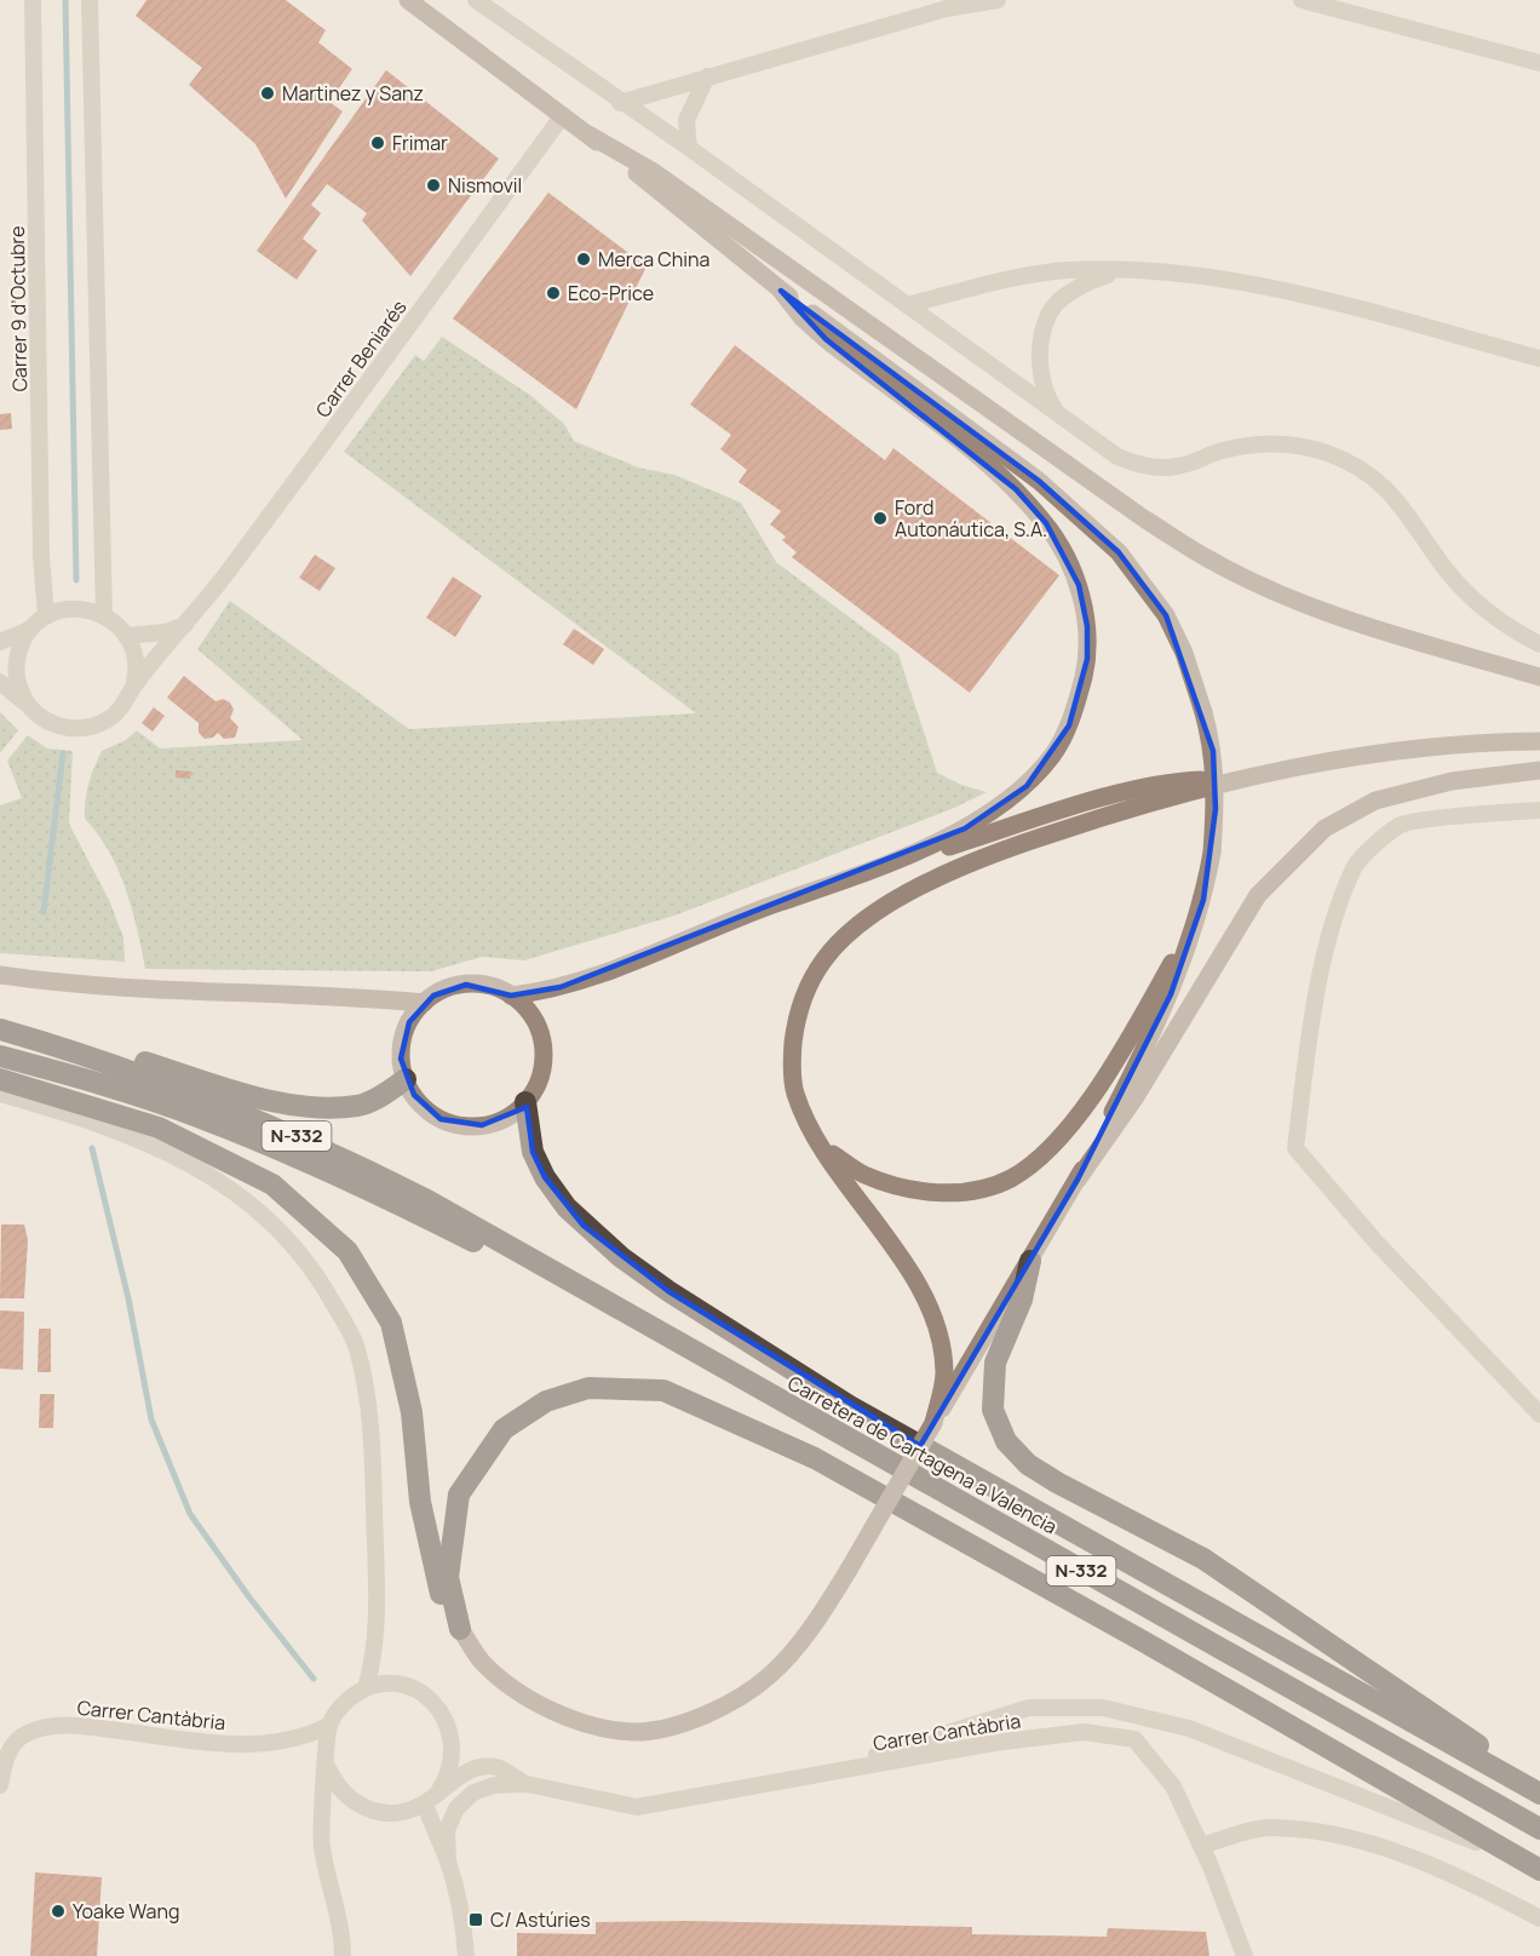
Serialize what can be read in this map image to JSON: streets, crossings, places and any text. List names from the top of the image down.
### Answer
{
  "streets": {
    "highway": ["N-332", "Carretera de Cartagena a Valencia"],
    "street": ["Carrer 9 d’Octubre", "Carrer Beniarés", "Carrer Cantàbria"]
  },
  "crossings": [
    ["Carrer 9 d’Octubre", "Carrer Beniarés"]
  ],
  "places": {
    "other": [
      "Martinez y Sanz",
      "Frimar",
      "Nismovil",
      "Merca China",
      "Eco-Price",
      "Ford Autonáutica, S.A.",
      "Yoake Wang"
    ],
    "transit": ["C/ Astúries"]
  }
}
